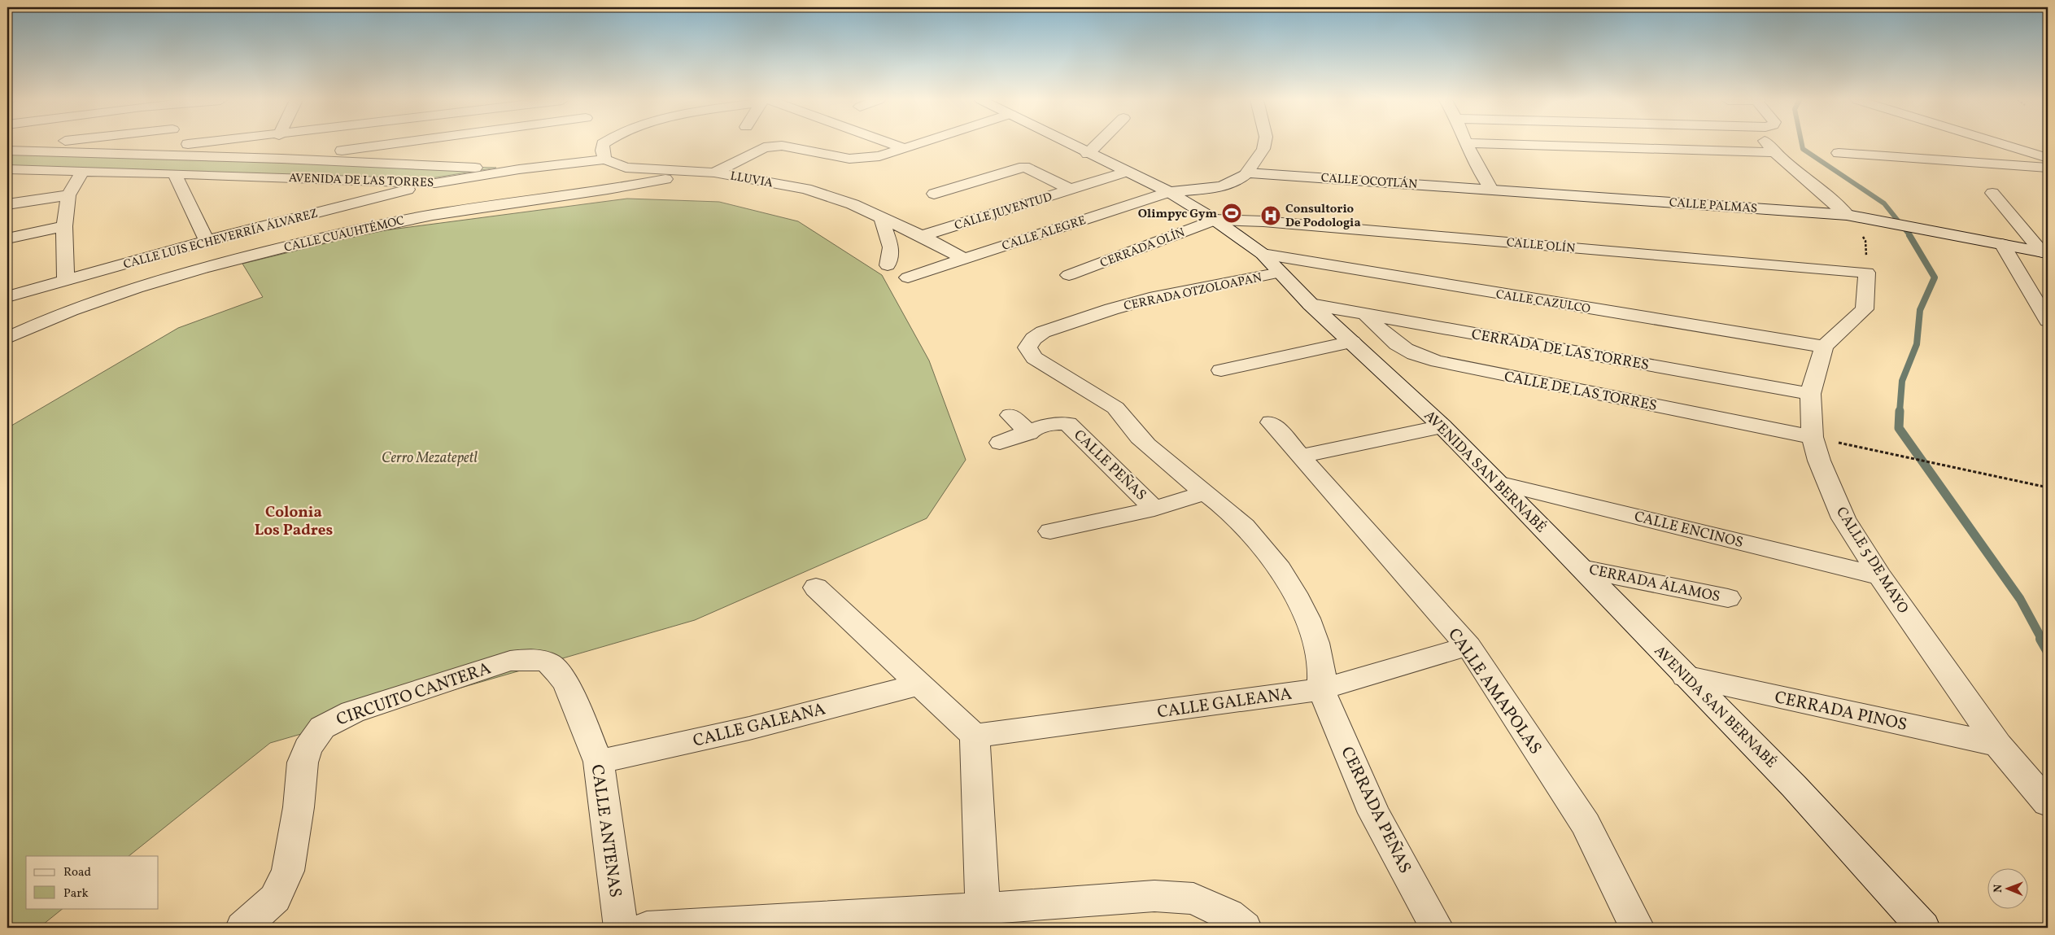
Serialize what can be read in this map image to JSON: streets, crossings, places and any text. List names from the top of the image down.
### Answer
{
  "streets": {
    "street": [
      "LLUVIA",
      "AVENIDA DE LAS TORRES",
      "CALLE OCOTLÁN",
      "CALLE PALMAS",
      "CALLE JUVENTUD",
      "CALLE ALEGRE",
      "CALLE CUAUHTÉMOC",
      "CALLE LUIS ECHEVERRÍA ÁLVAREZ",
      "CALLE OLÍN",
      "CERRADA OLÍN",
      "CERRADA OTZOLOAPAN",
      "CALLE CAZULCO",
      "CERRADA DE LAS TORRES",
      "CALLE DE LAS TORRES",
      "CALLE PEÑAS",
      "AVENIDA SAN BERNABÉ",
      "CALLE ENCINOS",
      "CALLE 5 DE MAYO",
      "CERRADA ÁLAMOS",
      "CALLE AMAPOLAS",
      "CIRCUITO CANTERA",
      "CALLE GALEANA",
      "CERRADA PINOS",
      "CERRADA PEÑAS",
      "CALLE ANTENAS"
    ]
  },
  "crossings": [
    ["LLUVIA", "AVENIDA DE LAS TORRES"],
    ["LLUVIA", "CALLE CUAUHTÉMOC"],
    ["AVENIDA DE LAS TORRES", "CALLE LUIS ECHEVERRÍA ÁLVAREZ"],
    ["CALLE OCOTLÁN", "CALLE PALMAS"],
    ["CALLE OCOTLÁN", "CALLE ALEGRE"],
    ["CALLE JUVENTUD", "AVENIDA SAN BERNABÉ"],
    ["CALLE ALEGRE", "AVENIDA SAN BERNABÉ"],
    ["CALLE OLÍN", "CERRADA OLÍN"],
    ["CALLE OLÍN", "AVENIDA SAN BERNABÉ"],
    ["CERRADA OLÍN", "AVENIDA SAN BERNABÉ"],
    ["CERRADA OTZOLOAPAN", "CALLE PEÑAS"],
    ["CERRADA OTZOLOAPAN", "AVENIDA SAN BERNABÉ"],
    ["CALLE CAZULCO", "AVENIDA SAN BERNABÉ"],
    ["CALLE CAZULCO", "CALLE 5 DE MAYO"],
    ["CERRADA DE LAS TORRES", "CALLE DE LAS TORRES"],
    ["CERRADA DE LAS TORRES", "AVENIDA SAN BERNABÉ"],
    ["CERRADA DE LAS TORRES", "CALLE 5 DE MAYO"],
    ["CALLE DE LAS TORRES", "CALLE 5 DE MAYO"],
    ["AVENIDA SAN BERNABÉ", "CALLE ENCINOS"],
    ["AVENIDA SAN BERNABÉ", "CERRADA ÁLAMOS"],
    ["AVENIDA SAN BERNABÉ", "CERRADA PINOS"],
    ["CALLE ENCINOS", "CALLE 5 DE MAYO"],
    ["CALLE 5 DE MAYO", "CERRADA PINOS"],
    ["CALLE AMAPOLAS", "CALLE GALEANA"],
    ["CIRCUITO CANTERA", "CALLE ANTENAS"],
    ["CALLE GALEANA", "CERRADA PEÑAS"],
    ["CALLE GALEANA", "CALLE ANTENAS"]
  ],
  "districts": ["Colonia Los Padres"],
  "parks": ["Cerro Mezatepetl"],
  "places": {
    "sports": ["Olimpyc Gym"],
    "hospital": ["Consultorio De Podologia"]
  },
  "legend": ["Road", "Park"],
  "north": "left"
}
